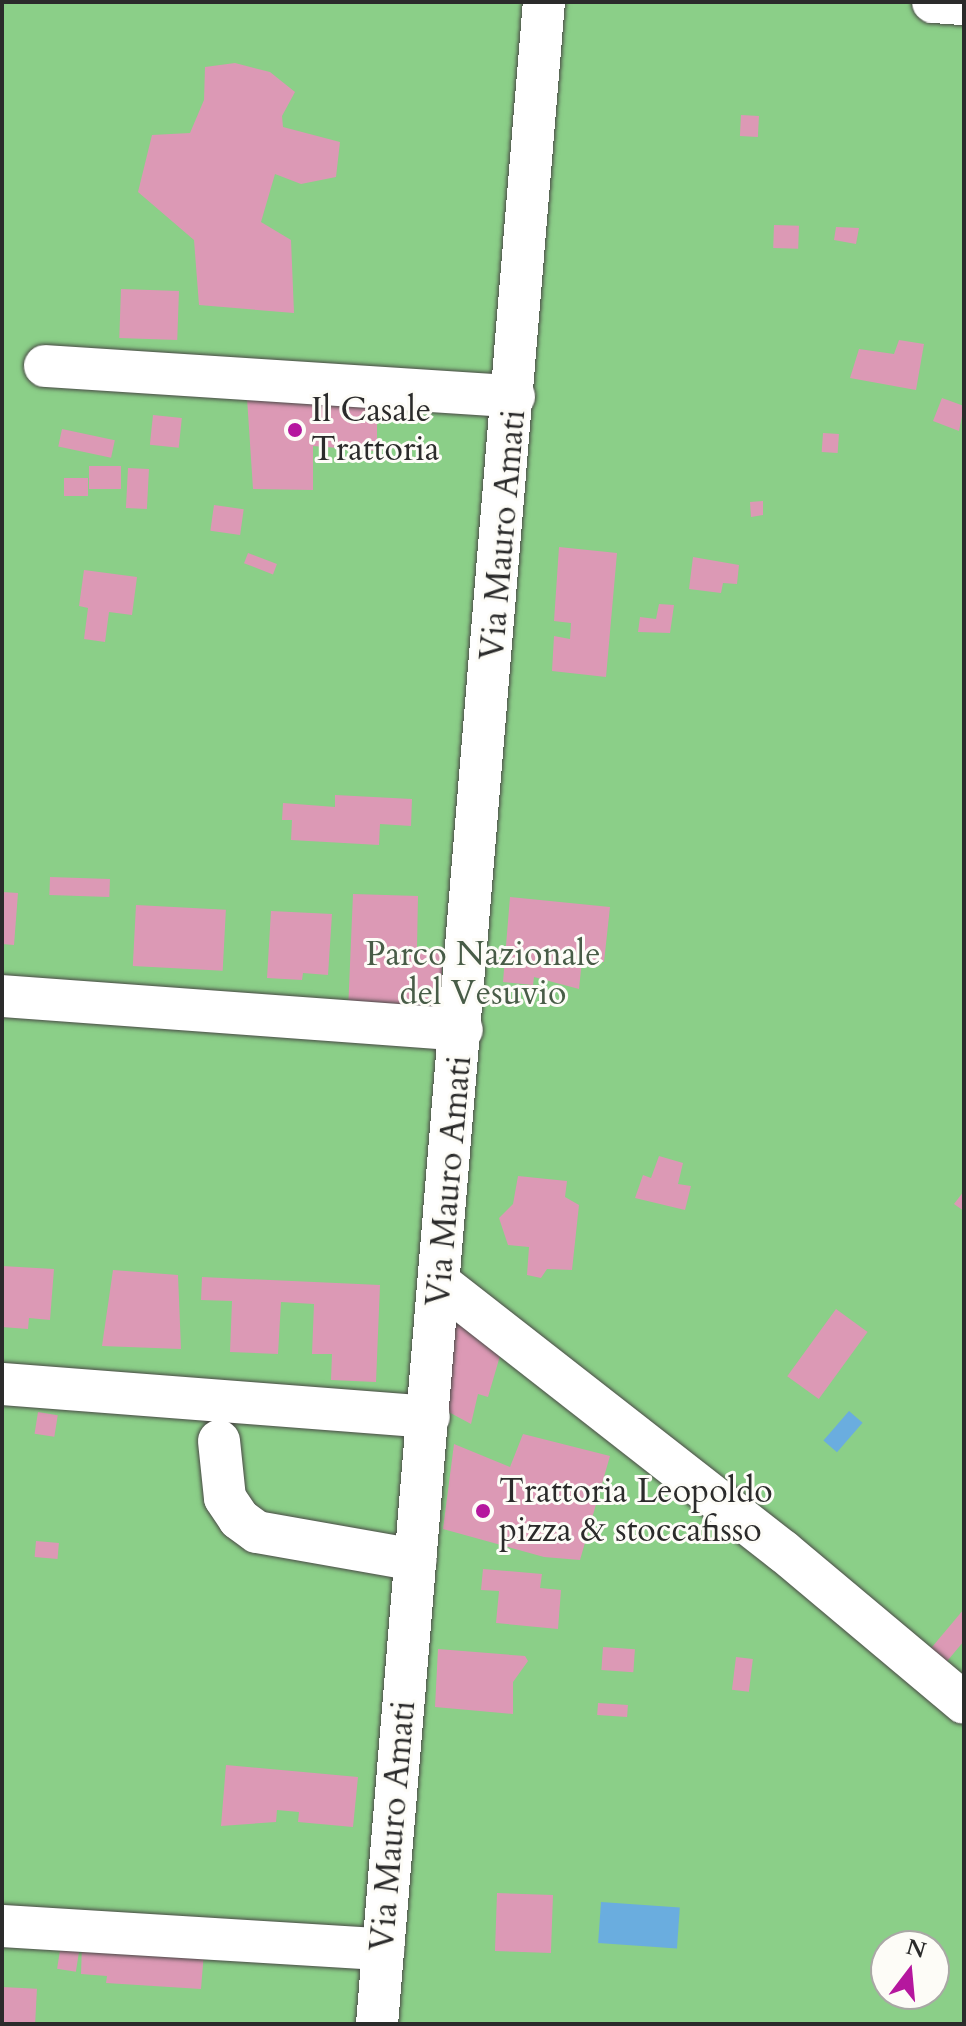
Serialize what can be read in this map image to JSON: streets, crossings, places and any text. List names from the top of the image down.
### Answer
{
  "streets": {
    "street": ["Via Mauro Amati"]
  },
  "parks": ["Parco Nazionale del Vesuvio"],
  "places": ["Il Casale Trattoria", "Trattoria Leopoldo pizza & stoccafisso"],
  "north": "top"
}
